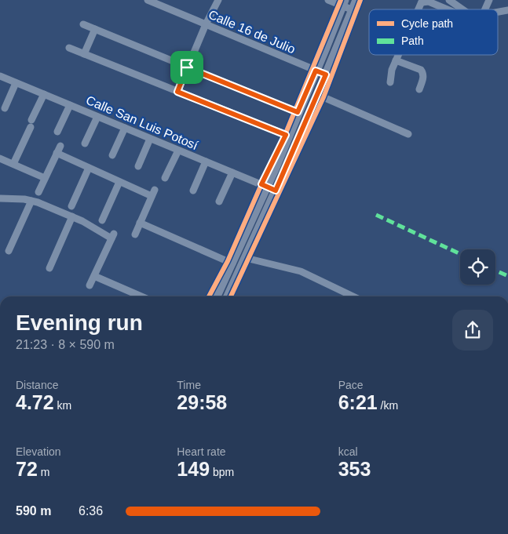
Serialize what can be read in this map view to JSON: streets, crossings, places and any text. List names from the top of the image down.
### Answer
{
  "streets": {
    "street": ["Calle 16 de Julio", "Calle San Luis Potosí"]
  },
  "legend": ["Cycle path", "Path"],
  "page": {
    "heading": ["Evening run", "21:23 · 8 × 590 m"],
    "stats": [
      ["Distance", "4.72 km"],
      ["Time", "29:58"],
      ["Pace", "6:21 /km"],
      ["Elevation", "72 m"],
      ["Heart rate", "149 bpm"],
      ["kcal", "353"]
    ],
    "list": [
      {
        "name": "590 m",
        "note": "6:36"
      }
    ]
  }
}
